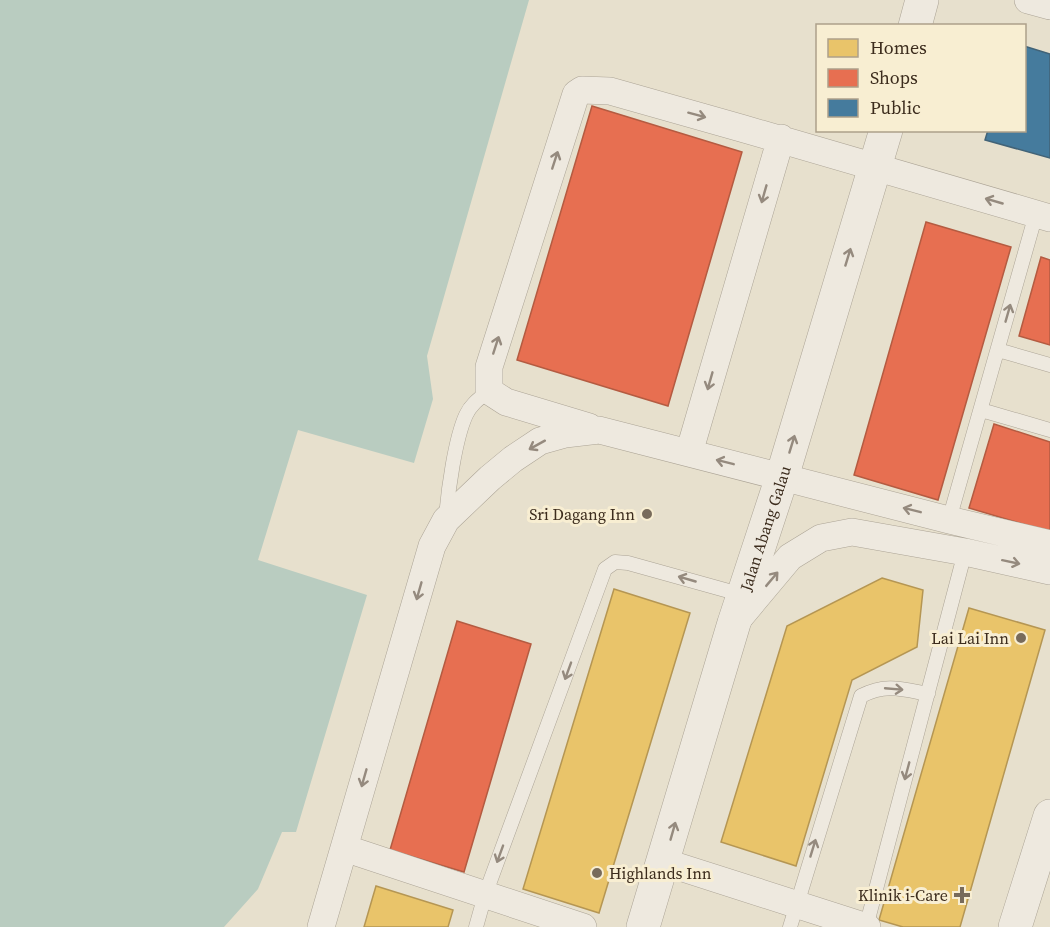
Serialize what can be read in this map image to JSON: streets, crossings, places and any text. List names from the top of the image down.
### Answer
{
  "streets": {
    "street": ["Jalan Abang Galau"]
  },
  "places": {
    "other": ["Sri Dagang Inn", "Lai Lai Inn", "Highlands Inn"],
    "health": ["Klinik i-Care"]
  },
  "legend": ["Homes", "Shops", "Public"]
}
